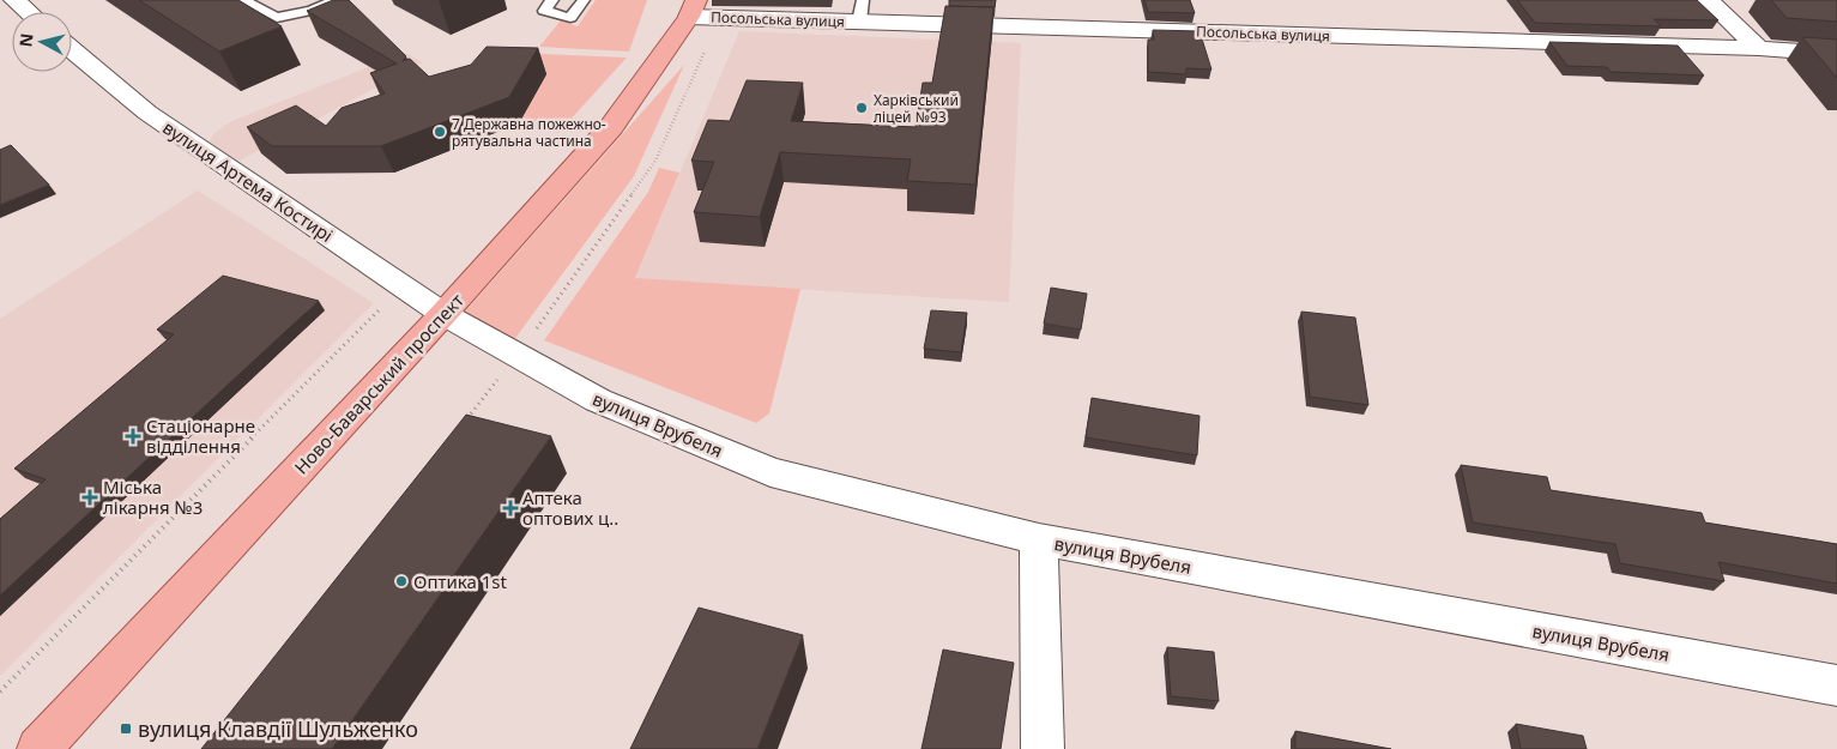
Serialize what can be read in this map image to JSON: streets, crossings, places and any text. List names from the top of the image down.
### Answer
{
  "streets": {
    "main road": ["Ново-Баварський проспект"],
    "street": ["Посольська вулиця", "вулиця Артема Костирі", "вулиця Врубеля"]
  },
  "crossings": [
    ["Посольська вулиця", "Ново-Баварський проспект"],
    ["вулиця Артема Костирі", "Ново-Баварський проспект"],
    ["вулиця Артема Костирі", "вулиця Врубеля"],
    ["Ново-Баварський проспект", "вулиця Врубеля"]
  ],
  "places": {
    "other": ["Харківський ліцей №93", "7 Державна пожежно- рятувальна частина", "Оптика 1st"],
    "health": ["Стаціонарне відділення", "Міська лікарня №3", "Аптека оптових ц‥"],
    "transit": ["вулиця Клавдії Шульженко"]
  },
  "north": "left"
}
